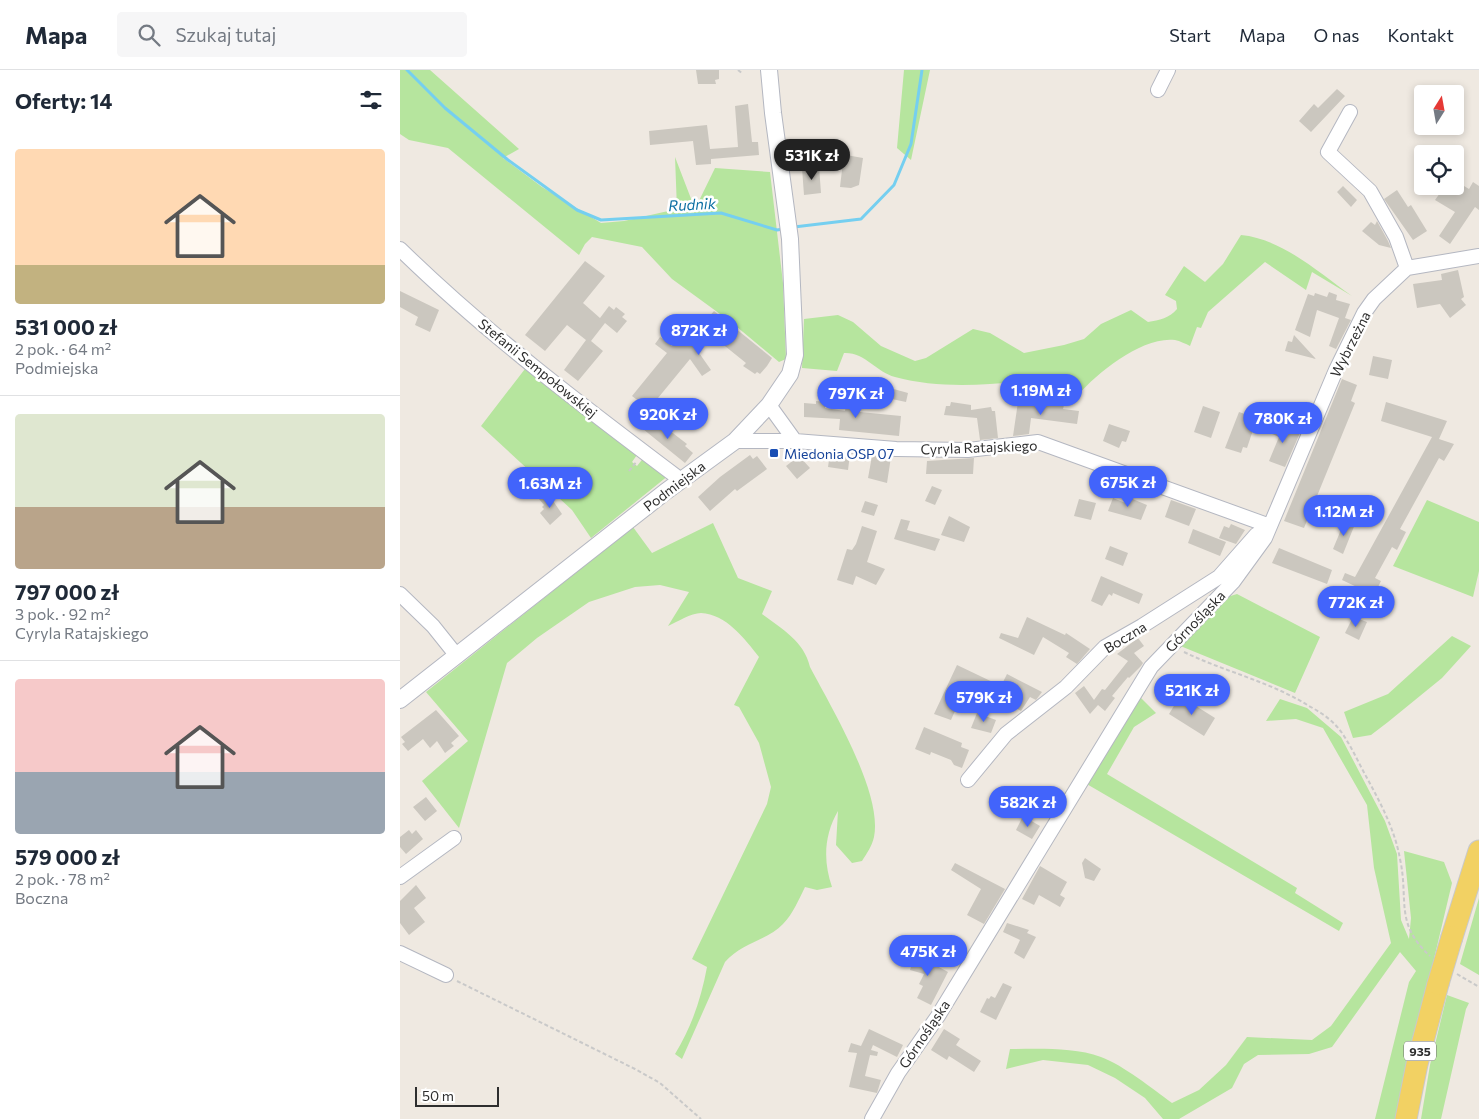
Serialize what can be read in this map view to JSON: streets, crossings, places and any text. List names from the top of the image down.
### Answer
{
  "streets": {
    "main road": ["935"],
    "street": [
      "Wybrzeżna",
      "Stefanii Sempołowskiej",
      "Cyryla Ratajskiego",
      "Podmiejska",
      "Górnośląska",
      "Boczna"
    ]
  },
  "crossings": [
    ["Wybrzeżna", "Cyryla Ratajskiego"],
    ["Wybrzeżna", "Górnośląska"],
    ["Wybrzeżna", "Boczna"],
    ["Stefanii Sempołowskiej", "Podmiejska"],
    ["Cyryla Ratajskiego", "Podmiejska"],
    ["Cyryla Ratajskiego", "Górnośląska"],
    ["Cyryla Ratajskiego", "Boczna"],
    ["Górnośląska", "Boczna"]
  ],
  "water": ["Rudnik"],
  "places": {
    "transit": ["Miedonia OSP 07"]
  },
  "scale_bar": "50 m",
  "north": "top",
  "page": {
    "header": "Mapa",
    "search": "Szukaj tutaj",
    "nav": [
      "Start",
      "Mapa",
      "O nas",
      "Kontakt"
    ],
    "heading": "Oferty: 14",
    "list": [
      {
        "name": "531 000 zł",
        "note": "2 pok. · 64 m² · Podmiejska"
      },
      {
        "name": "797 000 zł",
        "note": "3 pok. · 92 m² · Cyryla Ratajskiego"
      },
      {
        "name": "579 000 zł",
        "note": "2 pok. · 78 m² · Boczna"
      }
    ],
    "price": [
      "531K zł",
      "872K zł",
      "1.19M zł",
      "797K zł",
      "920K zł",
      "780K zł",
      "675K zł",
      "1.63M zł",
      "1.12M zł",
      "772K zł",
      "521K zł",
      "579K zł",
      "582K zł",
      "475K zł"
    ],
    "scale": "50 m"
  }
}
